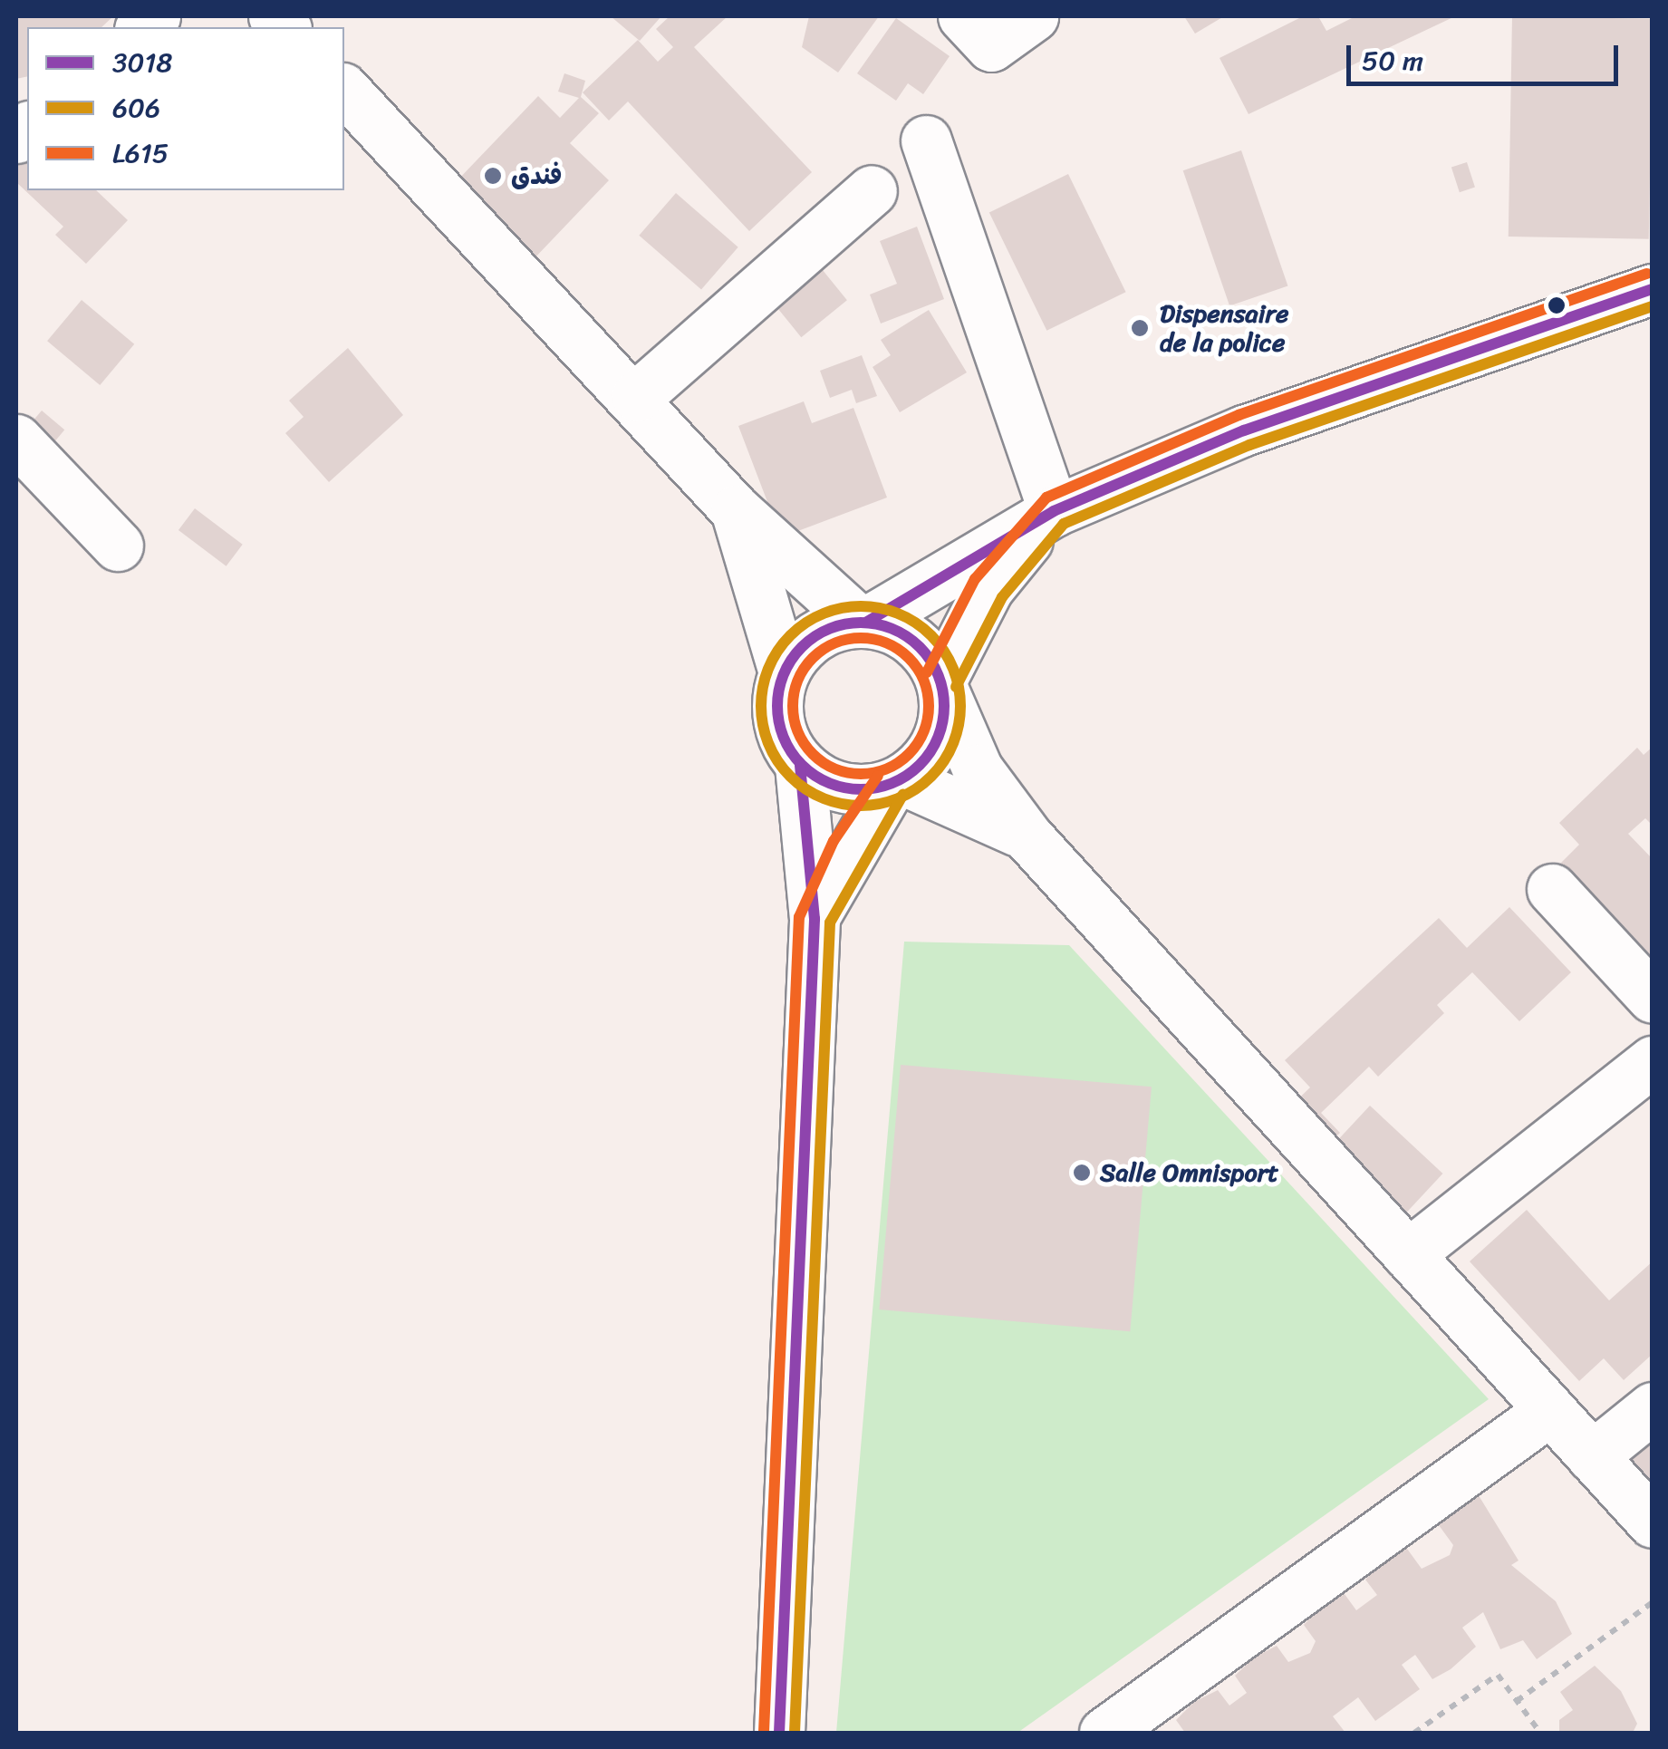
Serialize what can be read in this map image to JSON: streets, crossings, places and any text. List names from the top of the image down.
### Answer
{
  "places": ["فندق", "Dispensaire de la police", "Salle Omnisport"],
  "lines": ["transit line L615", "transit line 3018", "transit line 606"],
  "legend": ["3018", "606", "L615"],
  "scale_bar": "50 m"
}
